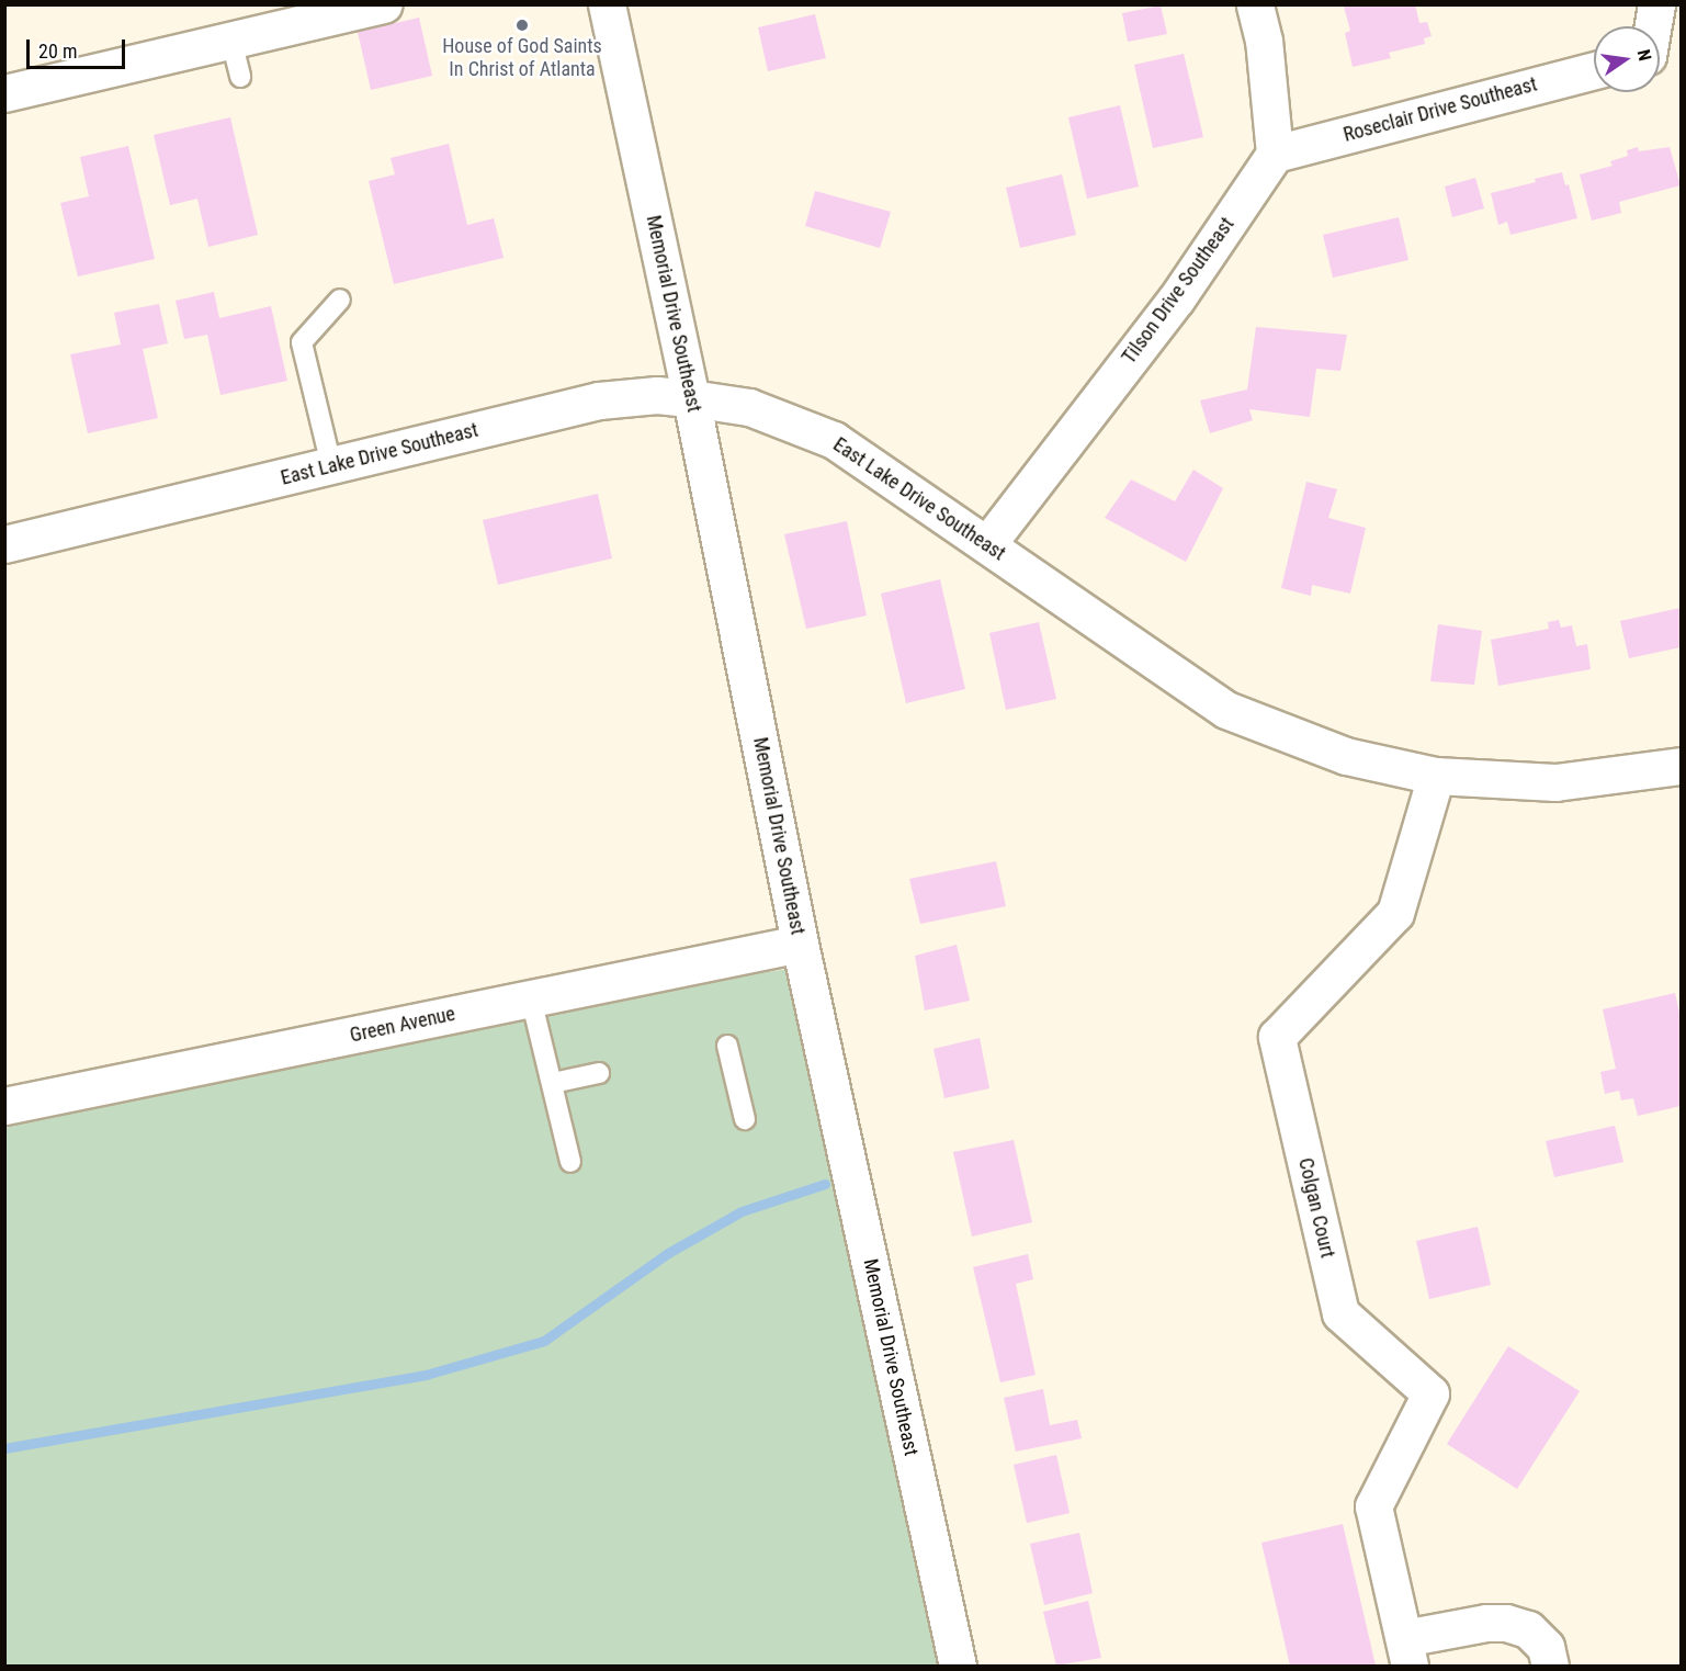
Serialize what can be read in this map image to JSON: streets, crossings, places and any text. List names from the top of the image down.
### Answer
{
  "streets": {
    "street": [
      "Roseclair Drive Southeast",
      "Tilson Drive Southeast",
      "Memorial Drive Southeast",
      "East Lake Drive Southeast",
      "Green Avenue",
      "Colgan Court"
    ]
  },
  "crossings": [
    ["Roseclair Drive Southeast", "Tilson Drive Southeast"],
    ["Tilson Drive Southeast", "East Lake Drive Southeast"],
    ["Memorial Drive Southeast", "East Lake Drive Southeast"],
    ["Memorial Drive Southeast", "Green Avenue"],
    ["East Lake Drive Southeast", "Colgan Court"]
  ],
  "places": ["House of God Saints In Christ of Atlanta"],
  "scale_bar": "20 m",
  "north": "right"
}
